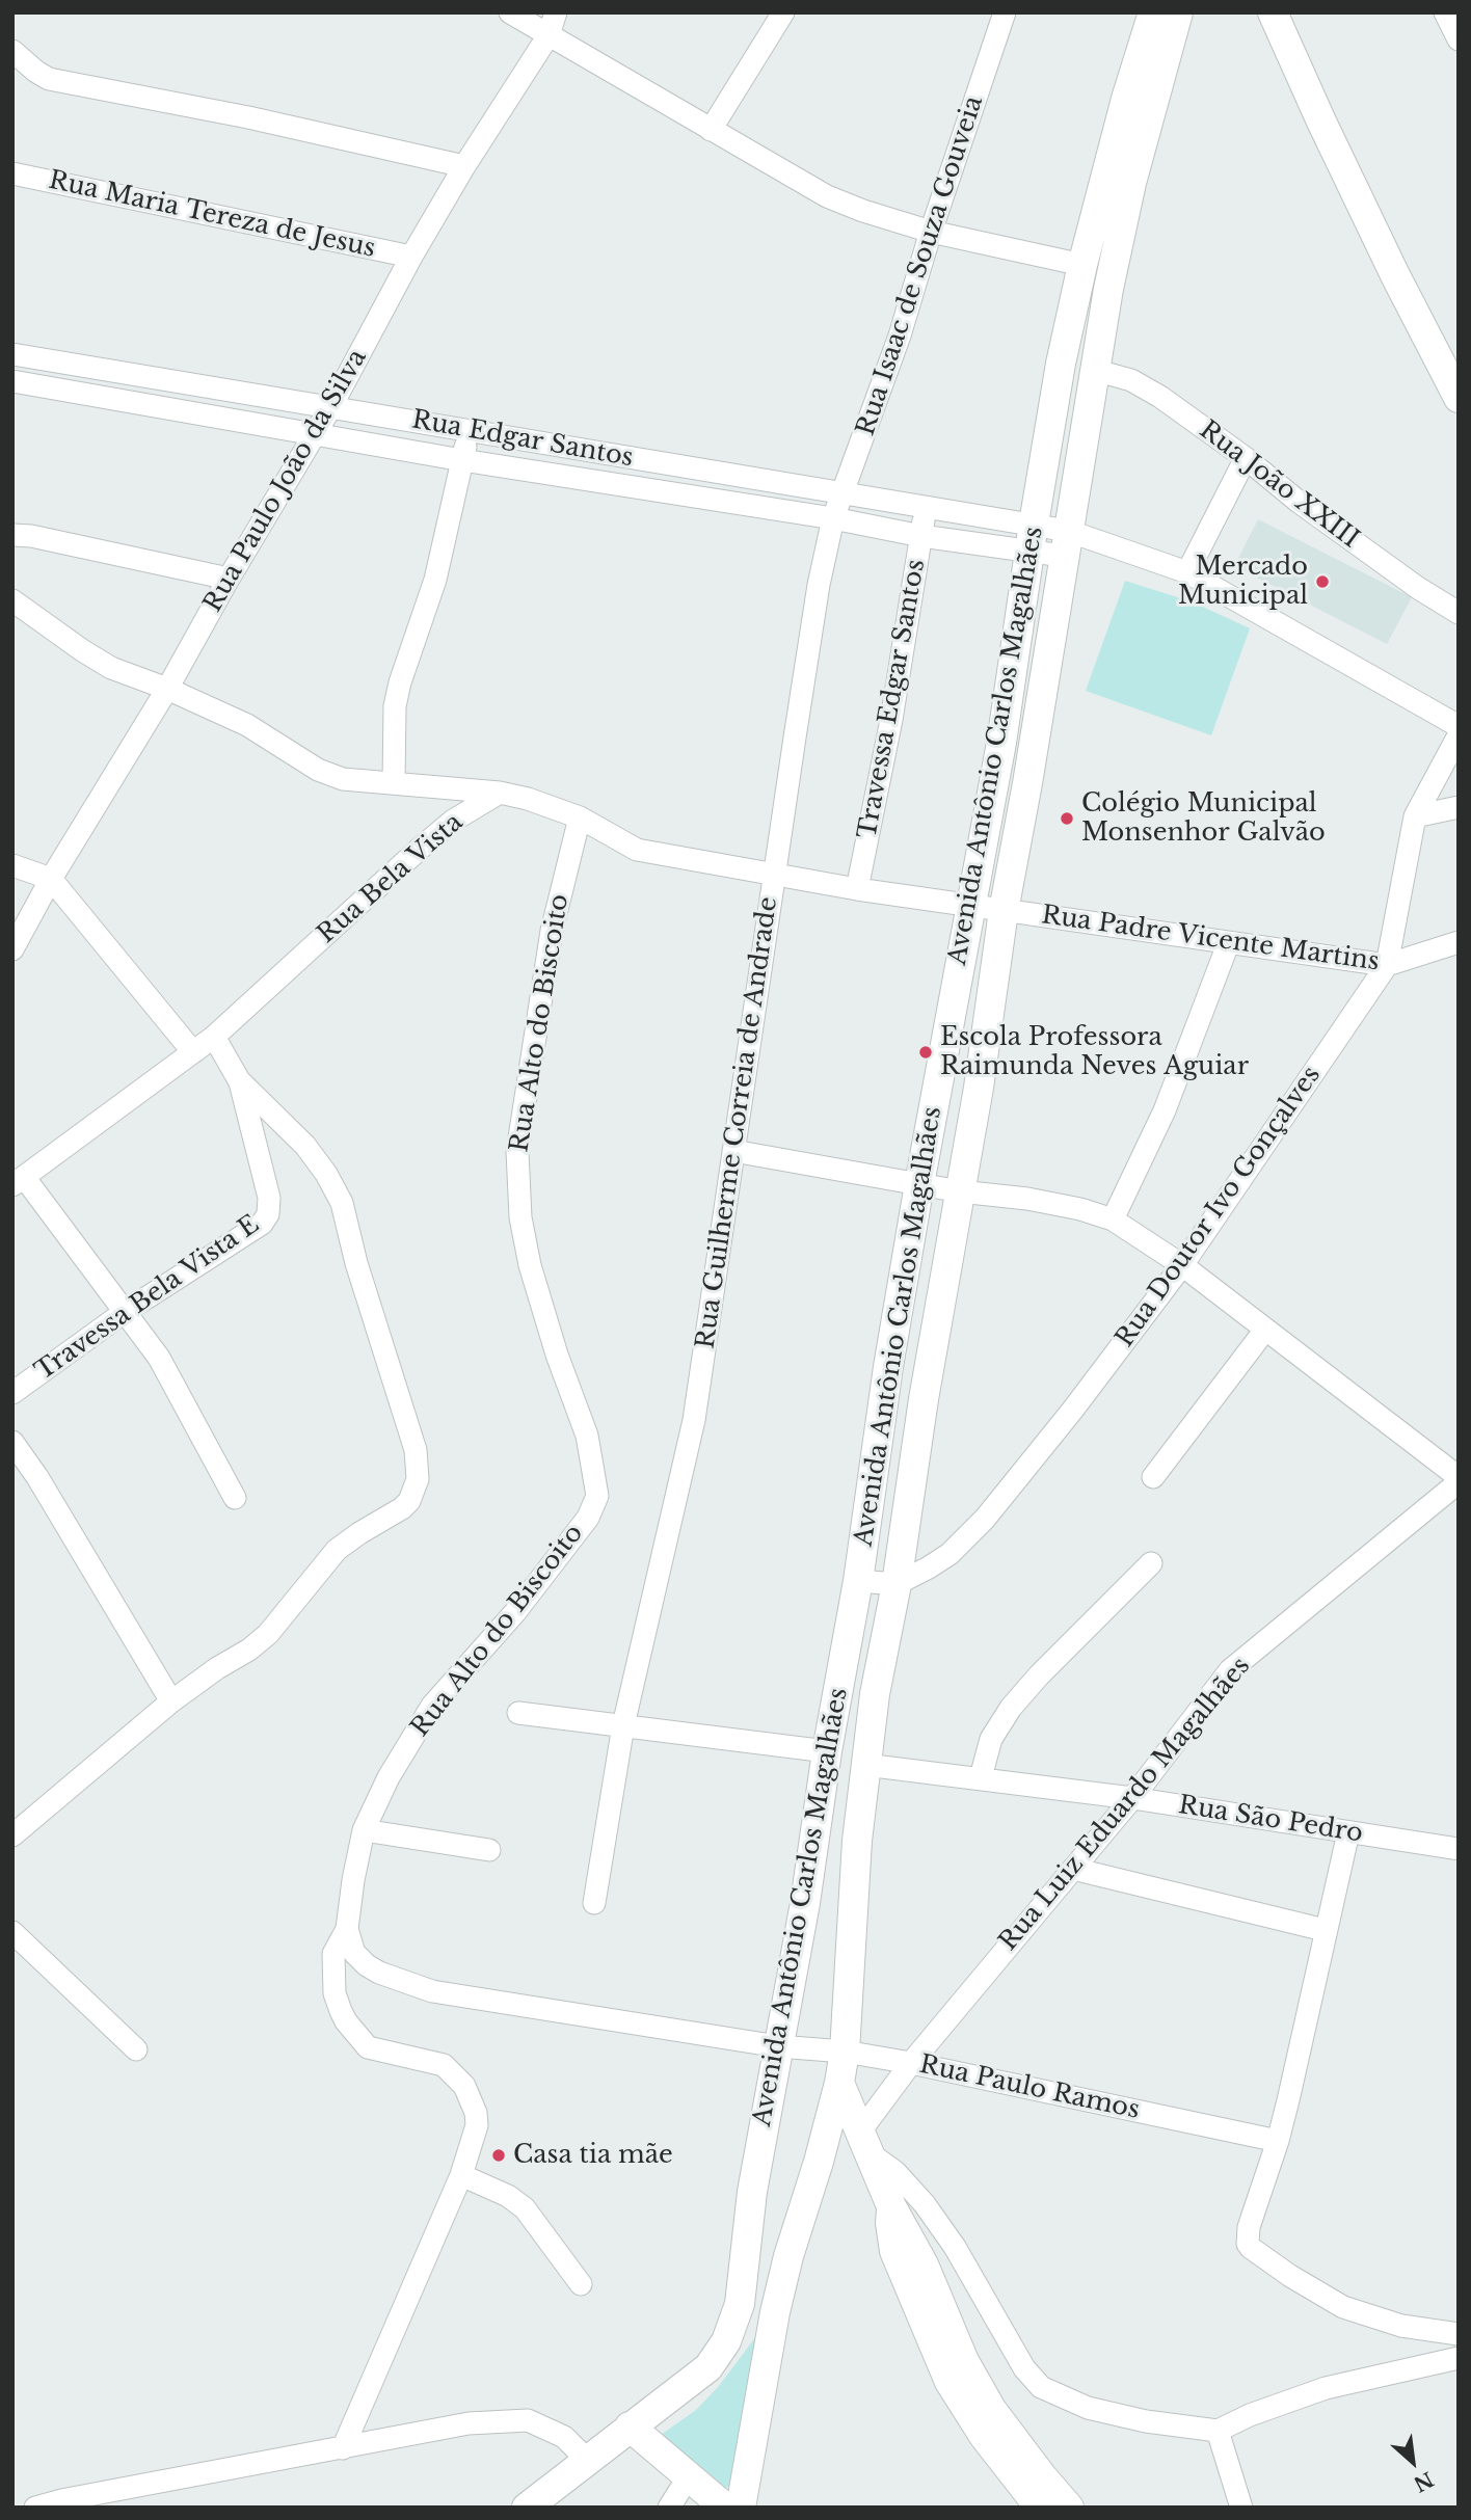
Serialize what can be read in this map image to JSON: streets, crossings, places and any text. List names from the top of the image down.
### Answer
{
  "streets": {
    "main road": ["Avenida Antônio Carlos Magalhães"],
    "street": [
      "Rua Maria Tereza de Jesus",
      "Rua Isaac de Souza Gouveia",
      "Rua Edgar Santos",
      "Rua Paulo João da Silva",
      "Rua João XXIII",
      "Travessa Edgar Santos",
      "Rua Bela Vista",
      "Rua Padre Vicente Martins",
      "Rua Alto do Biscoito",
      "Rua Guilherme Correia de Andrade",
      "Rua Doutor Ivo Gonçalves",
      "Travessa Bela Vista E",
      "Rua Luiz Eduardo Magalhães",
      "Rua São Pedro",
      "Rua Paulo Ramos"
    ]
  },
  "crossings": [
    ["Rua Maria Tereza de Jesus", "Rua Paulo João da Silva"],
    ["Rua Isaac de Souza Gouveia", "Rua Edgar Santos"],
    ["Rua Isaac de Souza Gouveia", "Rua Guilherme Correia de Andrade"],
    ["Rua Edgar Santos", "Rua Paulo João da Silva"],
    ["Rua Edgar Santos", "Travessa Edgar Santos"],
    ["Rua Edgar Santos", "Avenida Antônio Carlos Magalhães"],
    ["Rua Edgar Santos", "Rua Guilherme Correia de Andrade"],
    ["Rua João XXIII", "Avenida Antônio Carlos Magalhães"],
    ["Avenida Antônio Carlos Magalhães", "Rua Padre Vicente Martins"],
    ["Avenida Antônio Carlos Magalhães", "Rua Doutor Ivo Gonçalves"],
    ["Avenida Antônio Carlos Magalhães", "Rua São Pedro"],
    ["Avenida Antônio Carlos Magalhães", "Rua Paulo Ramos"],
    ["Rua Padre Vicente Martins", "Rua Doutor Ivo Gonçalves"],
    ["Rua Alto do Biscoito", "Rua Paulo Ramos"],
    ["Rua Luiz Eduardo Magalhães", "Rua São Pedro"],
    ["Rua Luiz Eduardo Magalhães", "Rua Paulo Ramos"]
  ],
  "places": [
    "Mercado Municipal",
    "Colégio Municipal Monsenhor Galvão",
    "Escola Professora Raimunda Neves Aguiar",
    "Casa tia mãe"
  ],
  "north": "bottom right"
}
